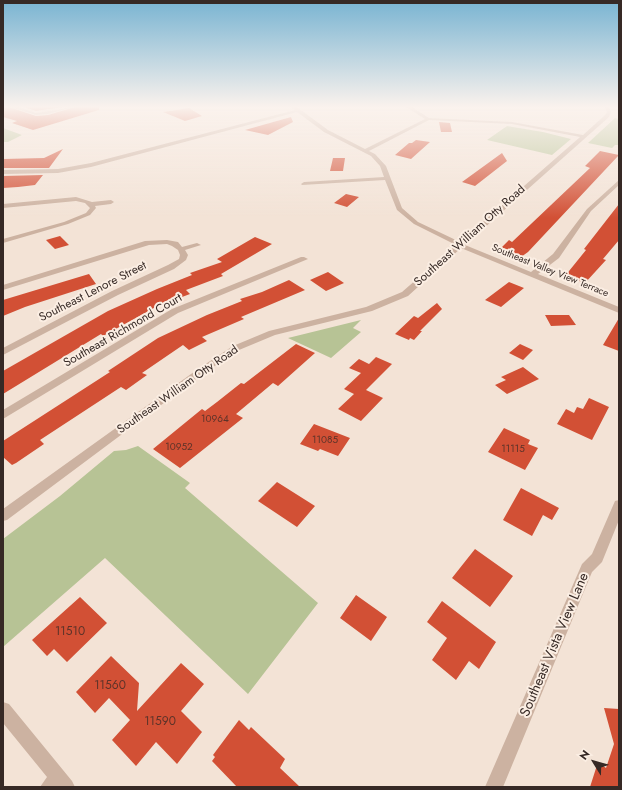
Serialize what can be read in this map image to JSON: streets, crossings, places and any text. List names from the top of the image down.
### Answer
{
  "streets": {
    "street": [
      "Southeast William Otty Road",
      "Southeast Valley View Terrace",
      "Southeast Lenore Street",
      "Southeast Richmond Court",
      "Southeast Vista View Lane"
    ]
  },
  "crossings": [
    ["Southeast William Otty Road", "Southeast Valley View Terrace"]
  ],
  "house_numbers": [
    "10964",
    "11085",
    "10952",
    "11115",
    "11510",
    "11560",
    "11590"
  ],
  "north": "top left"
}
